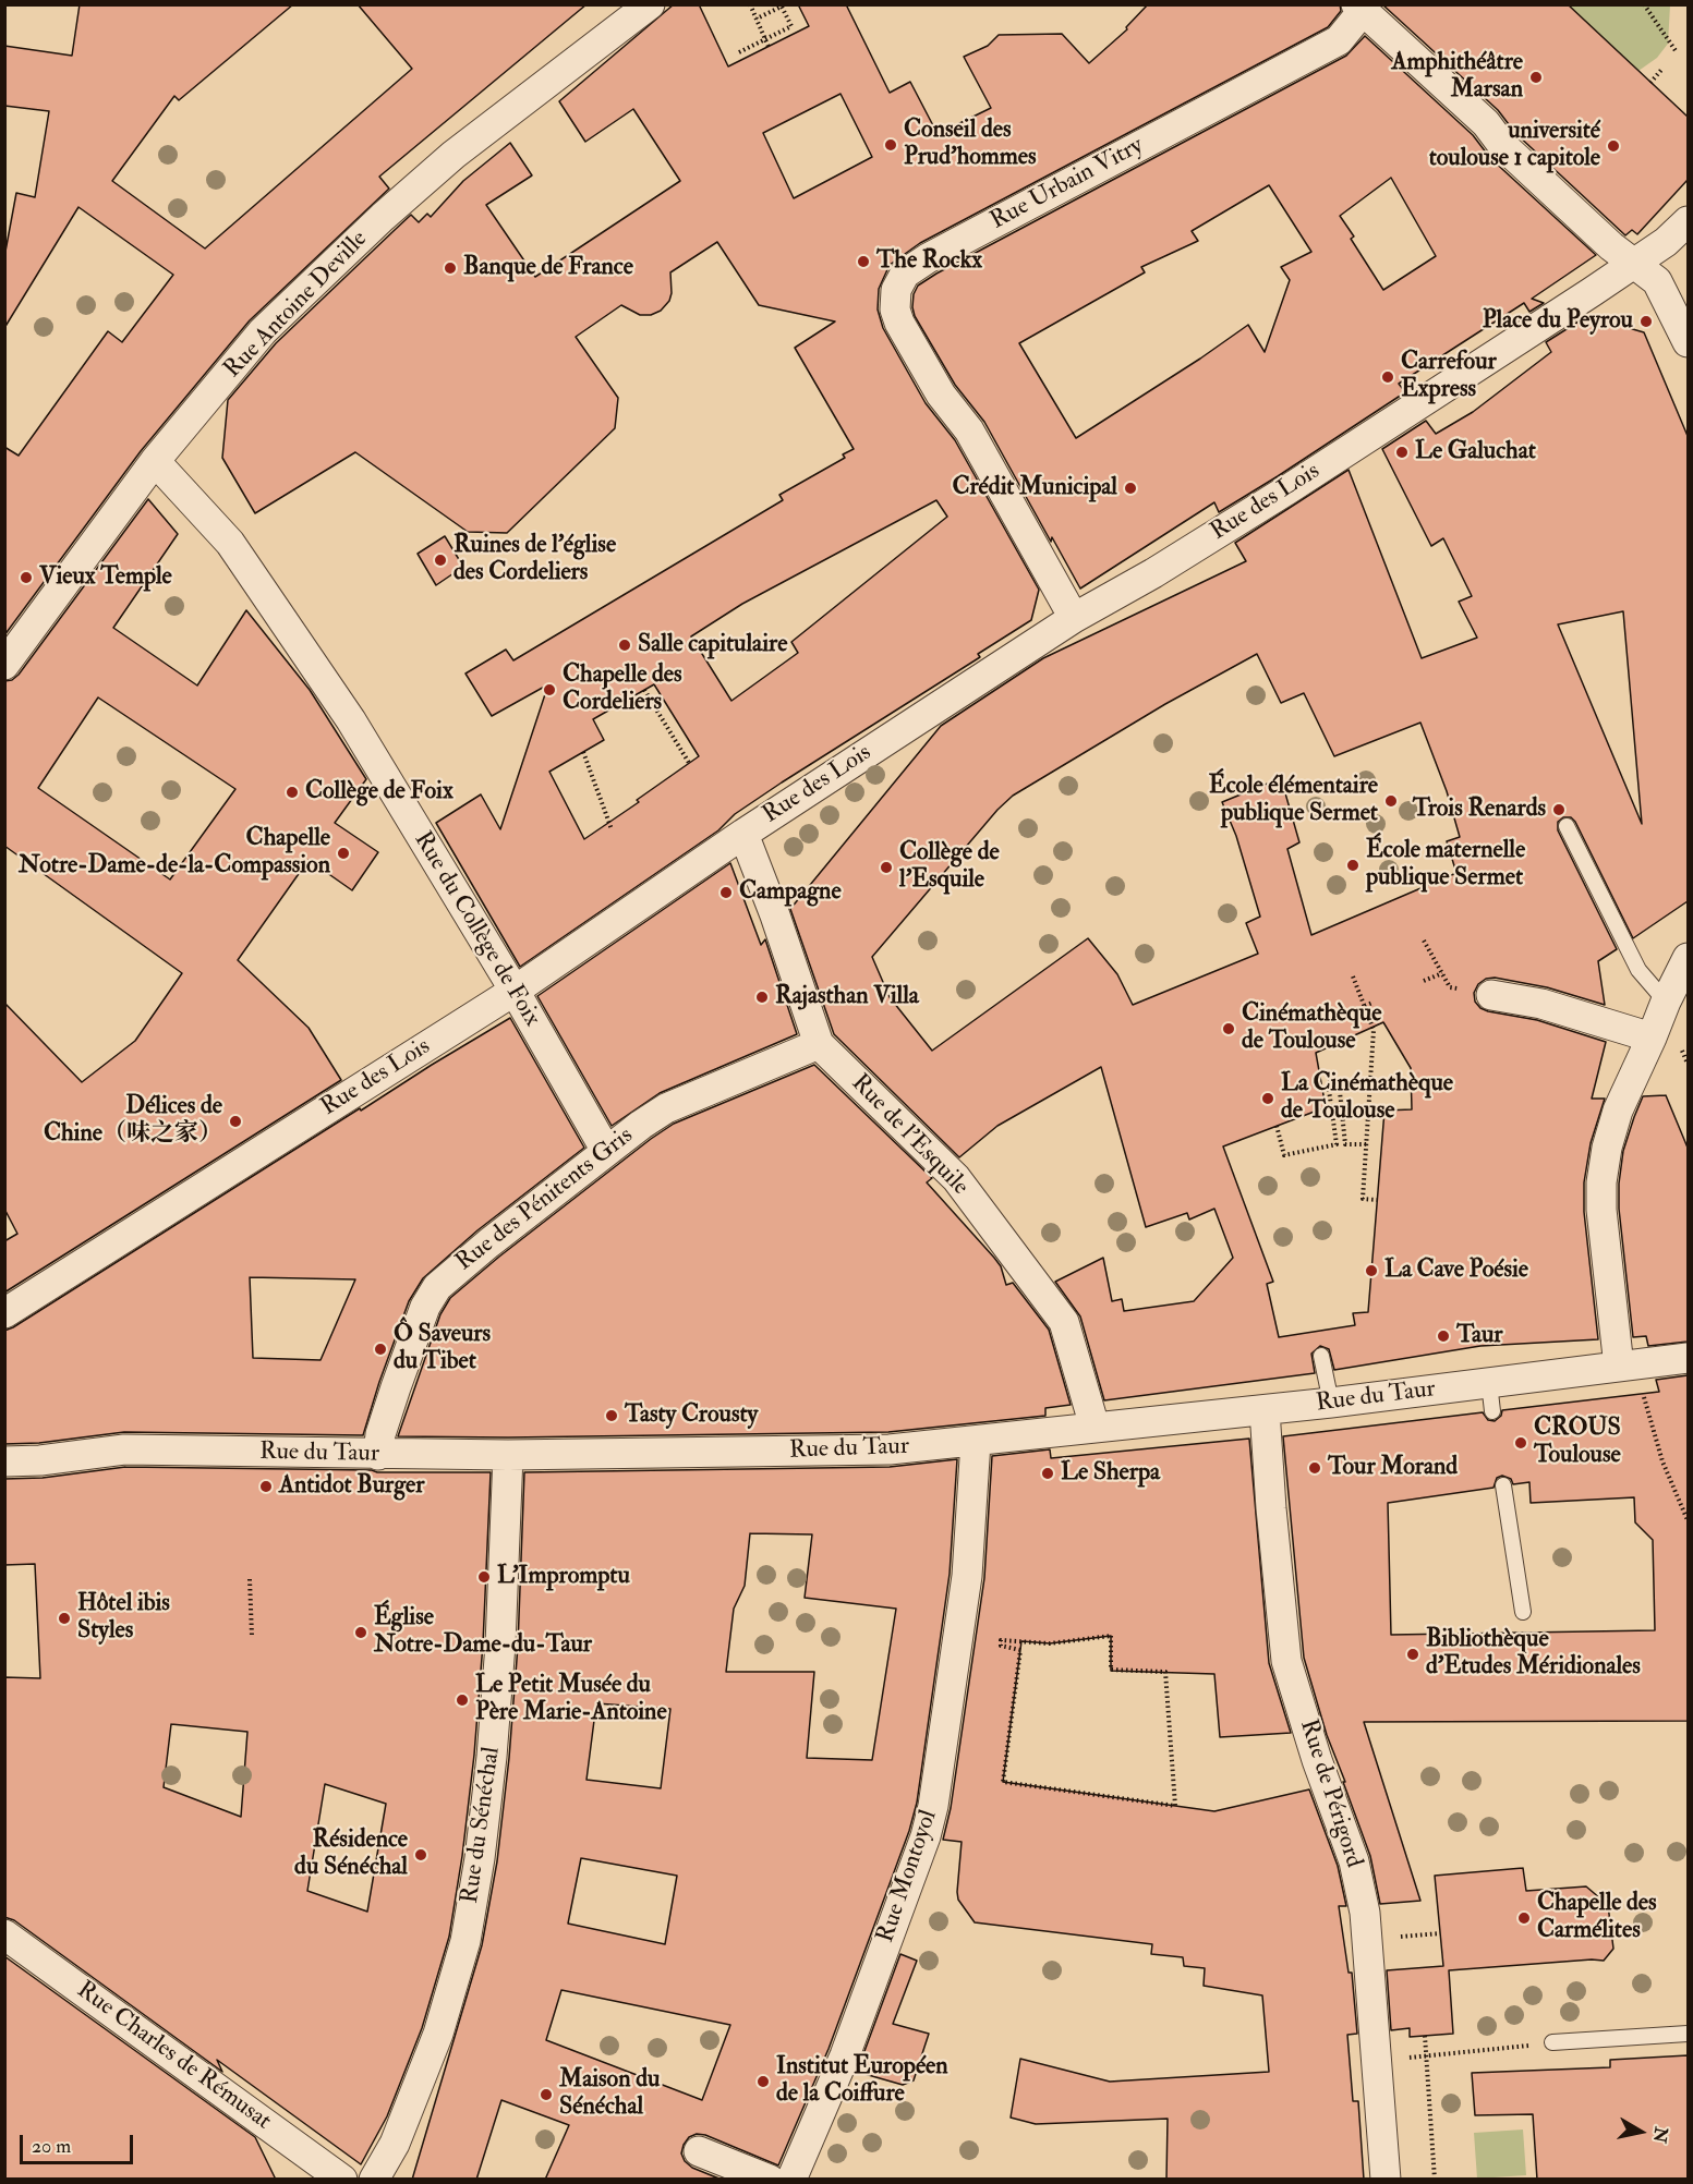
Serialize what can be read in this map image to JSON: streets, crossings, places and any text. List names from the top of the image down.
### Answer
{
  "streets": {
    "street": [
      "Rue Urbain Vitry",
      "Rue Antoine Deville",
      "Rue des Lois",
      "Rue du Collège de Foix",
      "Rue de l'Esquile",
      "Rue des Pénitents Gris",
      "Rue du Taur",
      "Rue de Périgord",
      "Rue du Sénéchal",
      "Rue Montoyol",
      "Rue Charles de Rémusat"
    ]
  },
  "crossings": [
    ["Rue Urbain Vitry", "Rue des Lois"],
    ["Rue Antoine Deville", "Rue du Collège de Foix"],
    ["Rue des Lois", "Rue du Collège de Foix"],
    ["Rue des Lois", "Rue de l'Esquile"],
    ["Rue du Collège de Foix", "Rue des Pénitents Gris"],
    ["Rue de l'Esquile", "Rue des Pénitents Gris"],
    ["Rue de l'Esquile", "Rue du Taur"],
    ["Rue des Pénitents Gris", "Rue du Taur"],
    ["Rue du Taur", "Rue de Périgord"],
    ["Rue du Taur", "Rue du Sénéchal"],
    ["Rue du Taur", "Rue Montoyol"]
  ],
  "places": [
    "Amphithéâtre Marsan",
    "Conseil des Prud'hommes",
    "université toulouse 1 capitole",
    "The Rockx",
    "Banque de France",
    "Place du Peyrou",
    "Carrefour Express",
    "Le Galuchat",
    "Crédit Municipal",
    "Ruines de l'église des Cordeliers",
    "Vieux Temple",
    "Salle capitulaire",
    "Chapelle des Cordeliers",
    "Collège de Foix",
    "École élémentaire publique Sermet",
    "Trois Renards",
    "Chapelle Notre-Dame-de-la-Compassion",
    "École maternelle publique Sermet",
    "Collège de l'Esquile",
    "Campagne",
    "Rajasthan Villa",
    "Cinémathèque de Toulouse",
    "La Cinémathèque de Toulouse",
    "Délices de Chine（味之家）",
    "La Cave Poésie",
    "Taur",
    "Ô Saveurs du Tibet",
    "Tasty Crousty",
    "CROUS Toulouse",
    "Tour Morand",
    "Le Sherpa",
    "Antidot Burger",
    "L'Impromptu",
    "Hôtel ibis Styles",
    "Église Notre-Dame-du-Taur",
    "Bibliothèque d'Etudes Méridionales",
    "Le Petit Musée du Père Marie-Antoine",
    "Résidence du Sénéchal",
    "Chapelle des Carmélites",
    "Institut Européen de la Coiffure",
    "Maison du Sénéchal"
  ],
  "scale_bar": "20 m",
  "north": "right"
}
